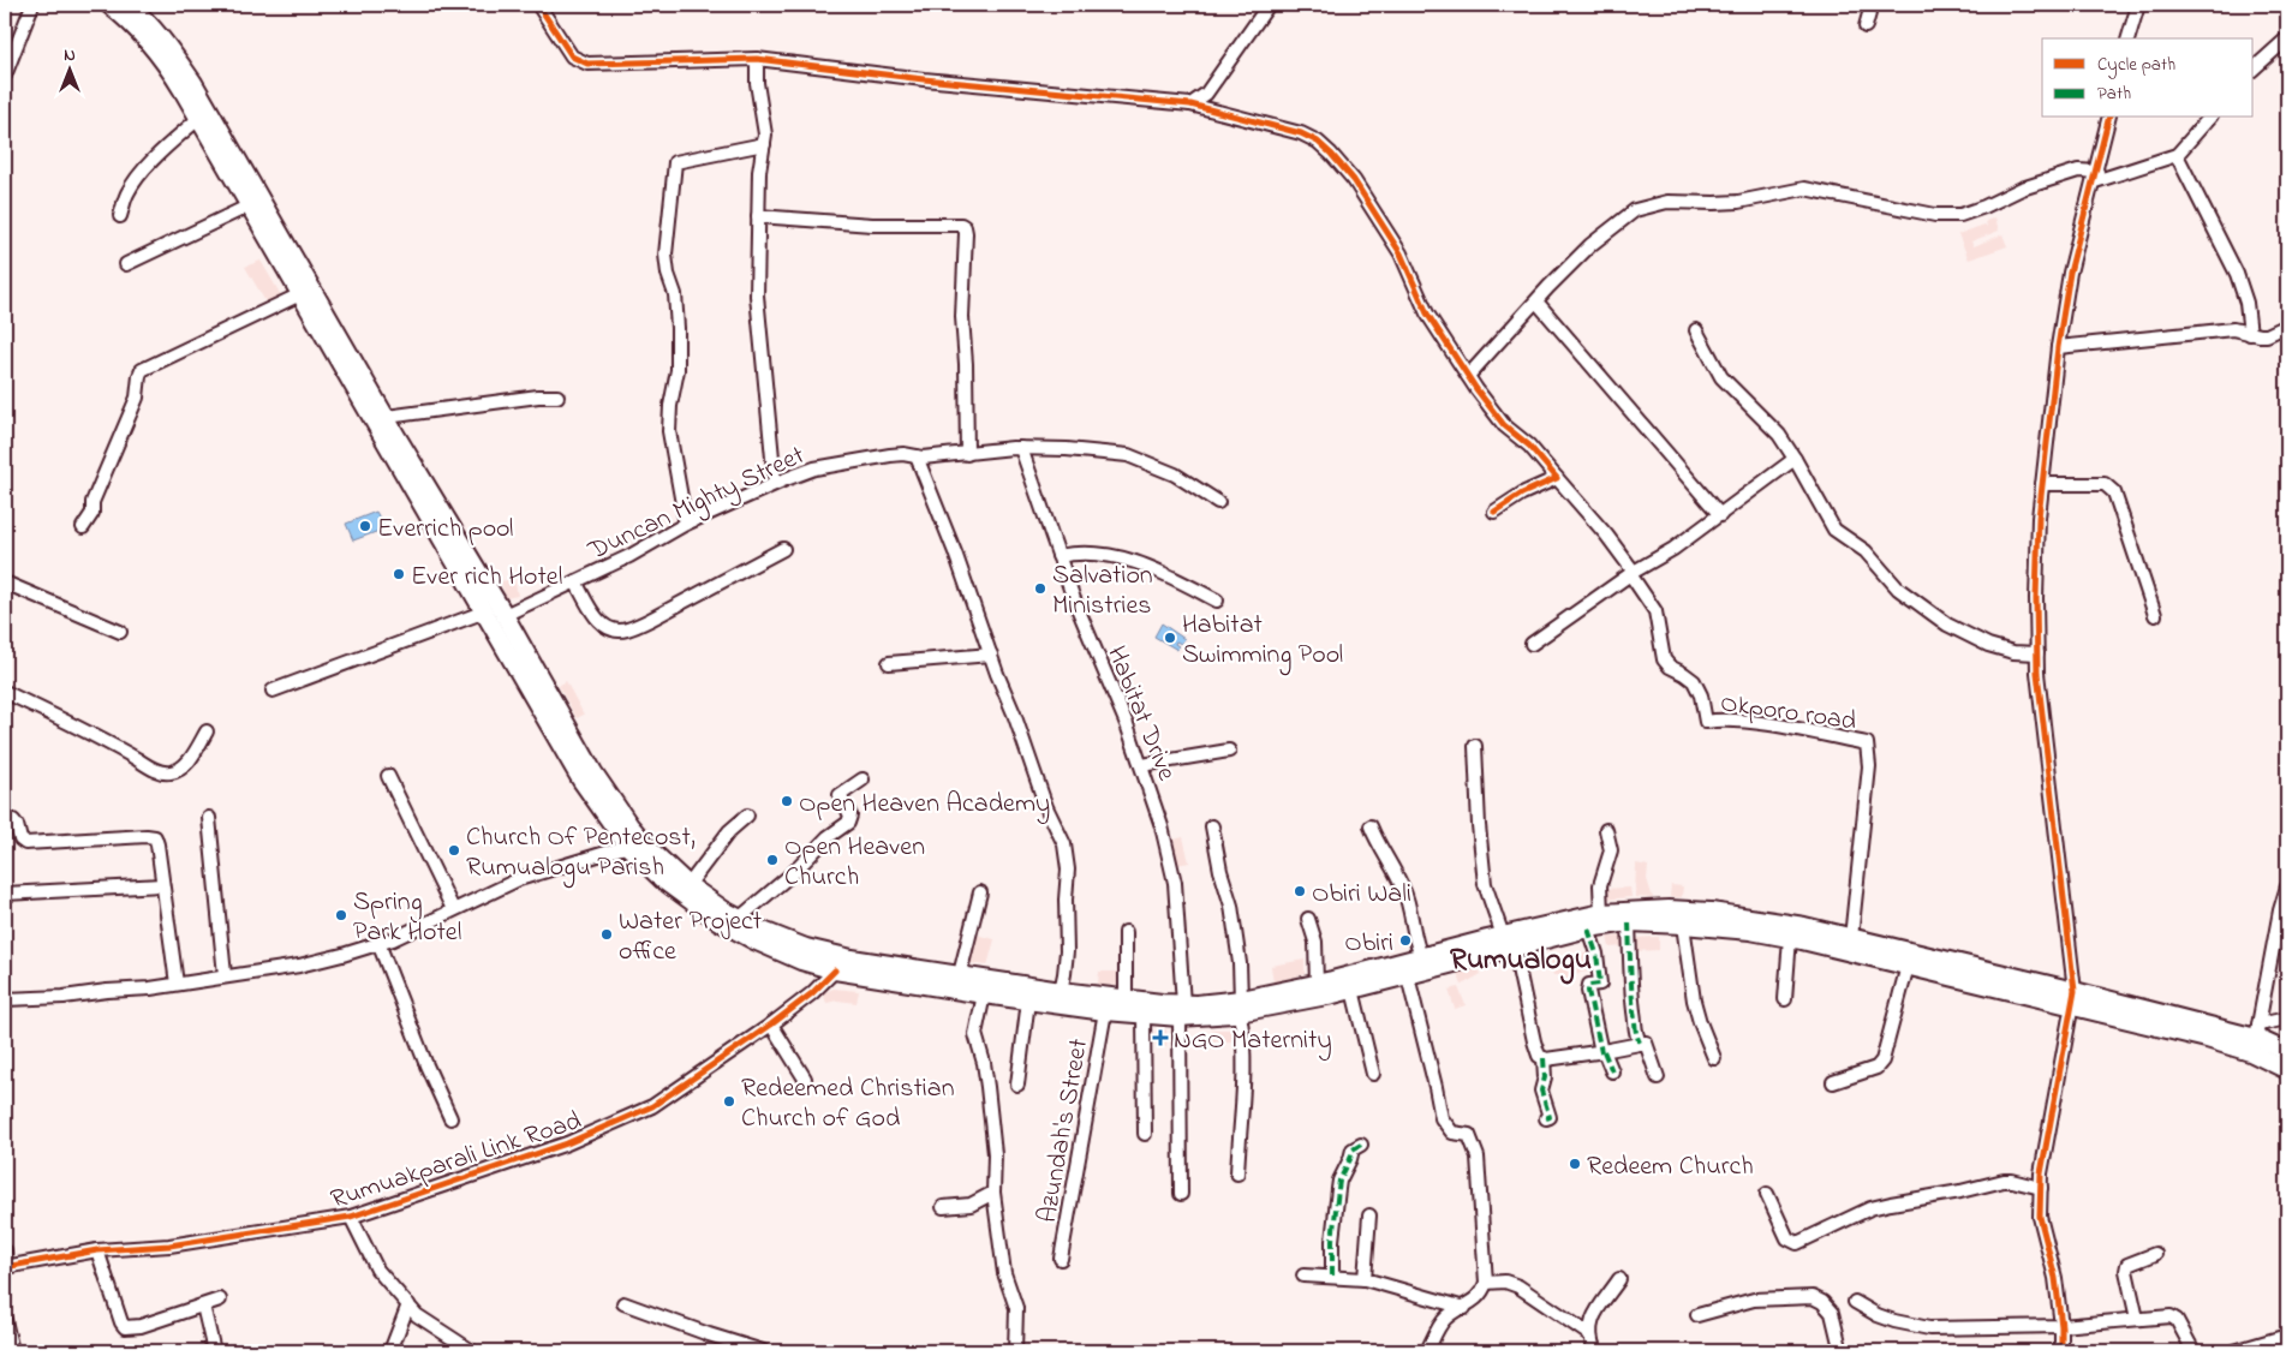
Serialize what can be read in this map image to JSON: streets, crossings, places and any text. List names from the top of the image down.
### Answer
{
  "streets": {
    "street": [
      "Duncan Mighty Street",
      "Okporo road",
      "Habitat Drive",
      "Azundah's Street",
      "Rumuakparali Link Road"
    ]
  },
  "crossings": [
    ["Duncan Mighty Street", "Habitat Drive"]
  ],
  "districts": ["Rumualogu"],
  "places": {
    "other": [
      "Everrich pool",
      "Ever rich Hotel",
      "Salvation Ministries",
      "Habitat Swimming Pool",
      "Open Heaven Academy",
      "Church Of Pentecost, Rumualogu Parish",
      "Open Heaven Church",
      "Obiri Wali",
      "Spring Park Hotel",
      "Water Project office",
      "Obiri",
      "Redeemed Christian Church of God",
      "Redeem Church"
    ],
    "health": ["NGO Maternity"]
  },
  "legend": ["Cycle path", "Path"],
  "north": "top"
}
